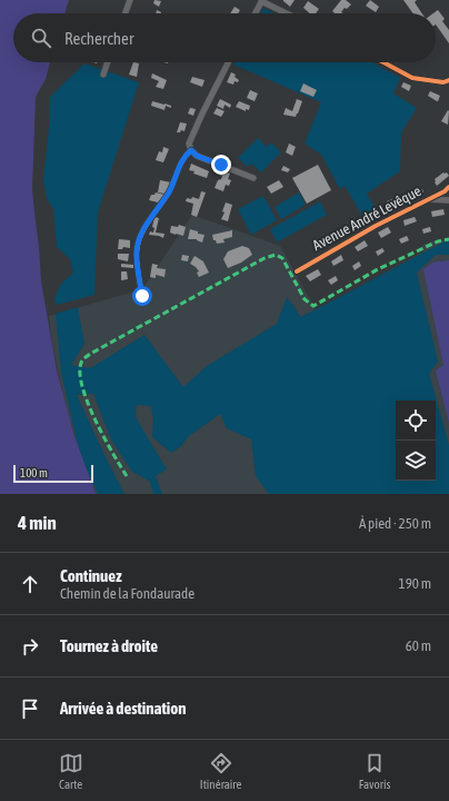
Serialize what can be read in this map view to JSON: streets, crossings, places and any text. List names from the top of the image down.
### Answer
{
  "streets": {
    "street": ["Avenue André Levêque"]
  },
  "scale_bar": "100 m",
  "page": {
    "search": "Rechercher",
    "scale": "100 m",
    "heading": ["4 min", "À pied · 250 m"],
    "list": [
      ["Continuez", "Chemin de la Fondaurade", "190 m"],
      ["Tournez à droite", "60 m"],
      "Arrivée à destination"
    ],
    "nav": ["Carte", "Itinéraire", "Favoris"]
  }
}
